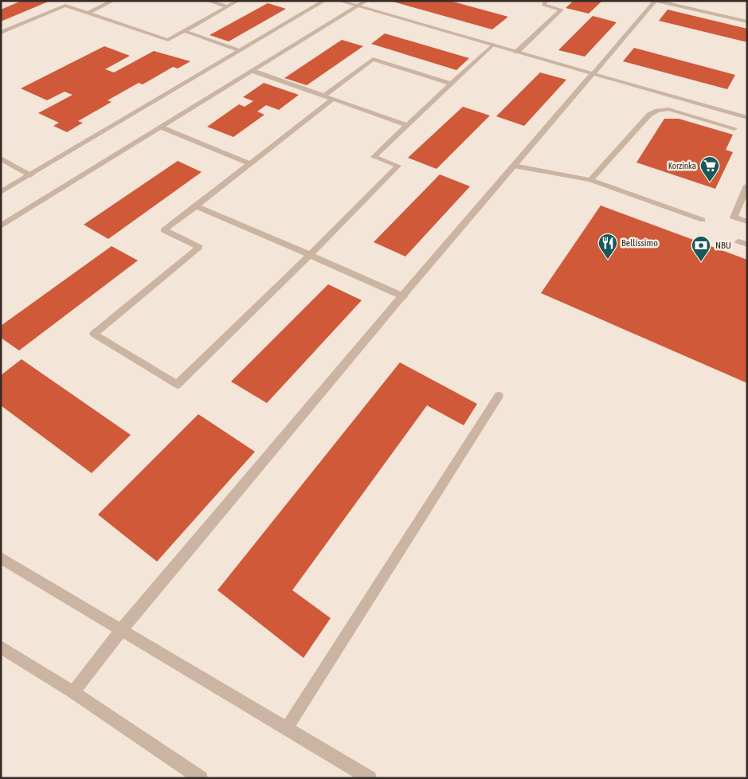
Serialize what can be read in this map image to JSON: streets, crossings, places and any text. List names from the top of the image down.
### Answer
{
  "places": {
    "supermarket": ["Korzinka"],
    "restaurant": ["Bellissimo"],
    "bank": ["NBU"]
  }
}
